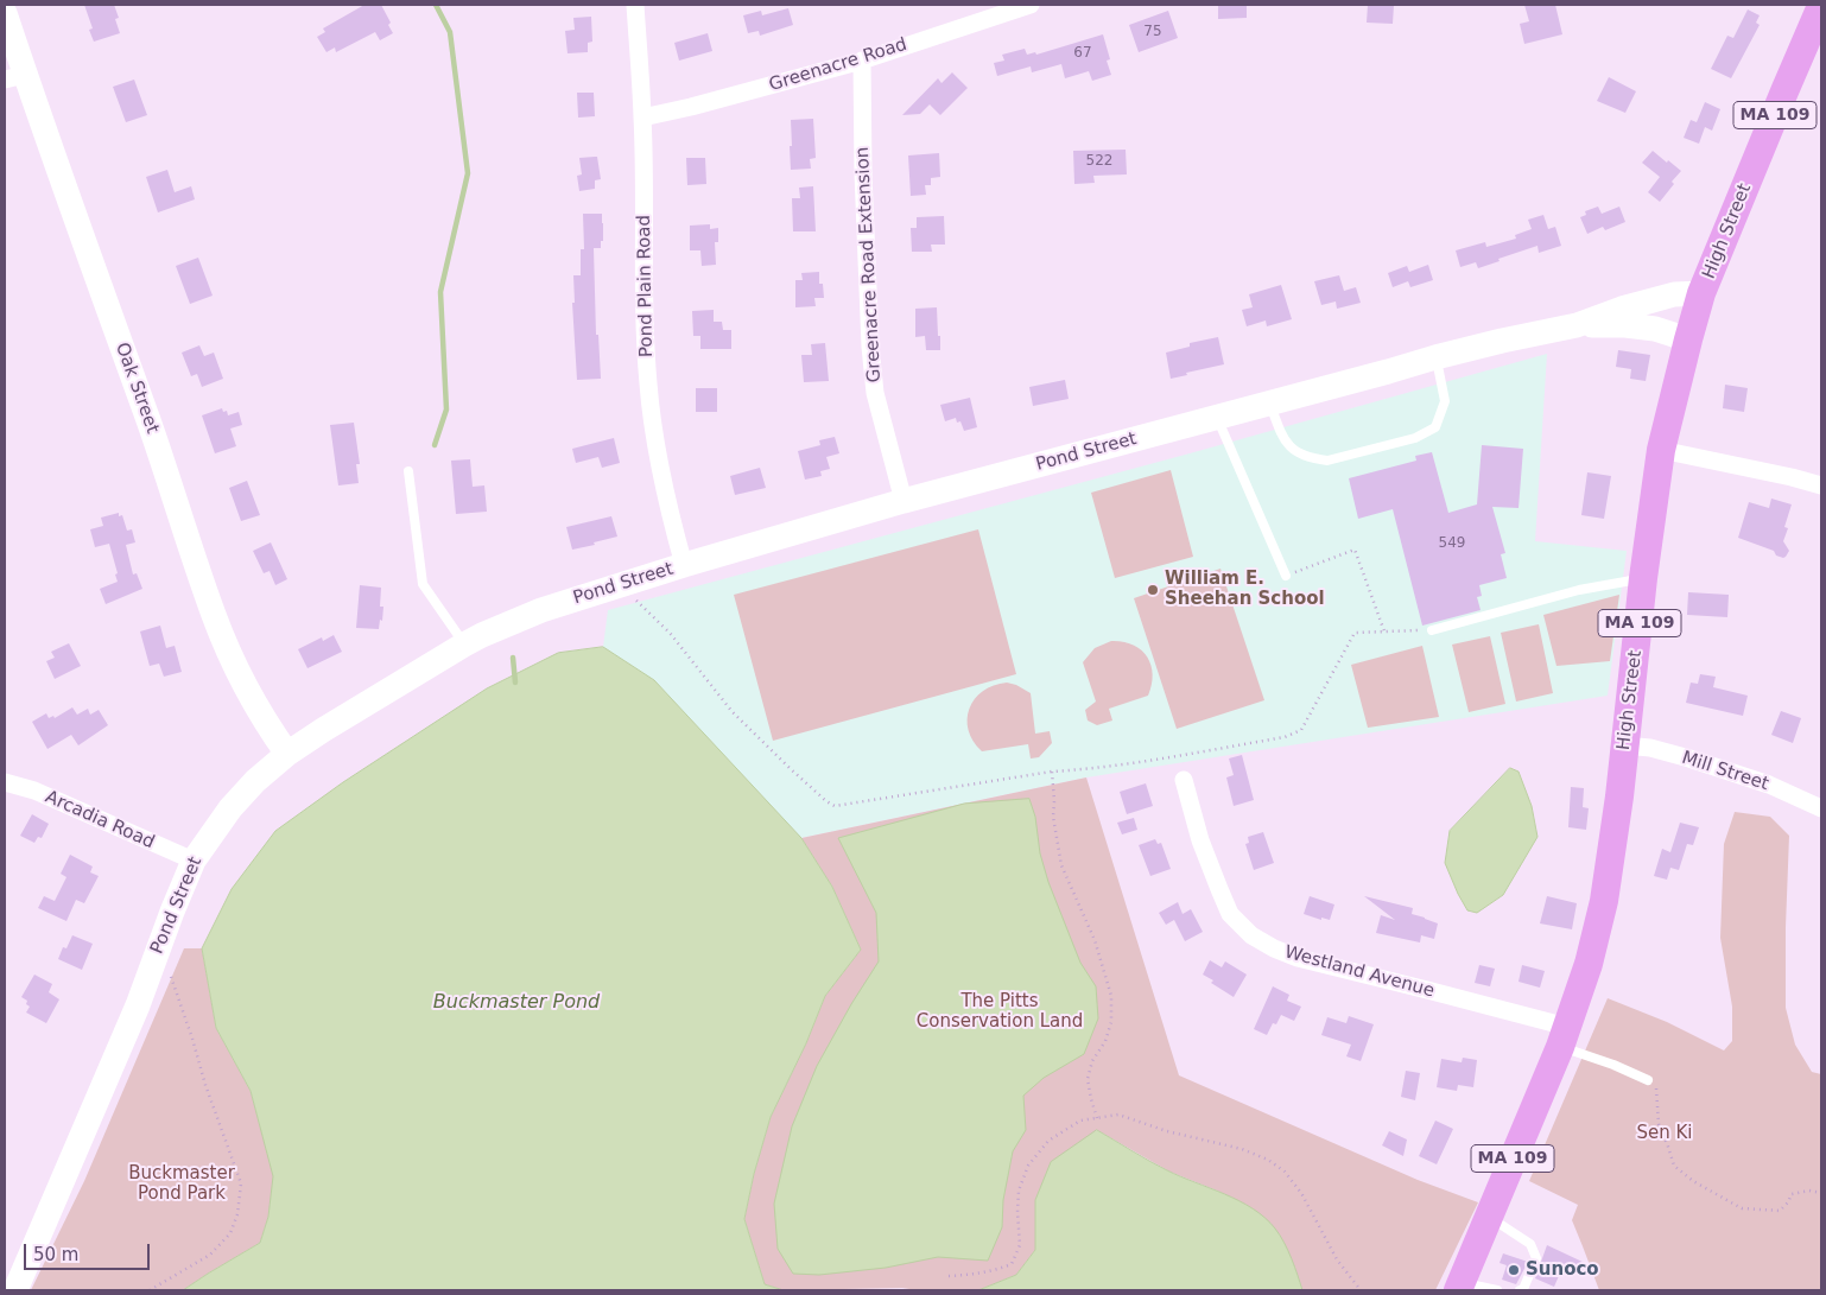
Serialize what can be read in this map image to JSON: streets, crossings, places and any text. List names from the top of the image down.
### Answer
{
  "streets": {
    "main road": ["MA 109", "High Street"],
    "street": [
      "Greenacre Road",
      "Greenacre Road Extension",
      "Pond Plain Road",
      "Oak Street",
      "Pond Street",
      "Mill Street",
      "Arcadia Road",
      "Westland Avenue"
    ]
  },
  "crossings": [
    ["Greenacre Road", "Greenacre Road Extension"],
    ["Greenacre Road", "Pond Plain Road"],
    ["High Street", "Pond Street"],
    ["High Street", "Mill Street"],
    ["High Street", "Westland Avenue"],
    ["Greenacre Road Extension", "Pond Street"],
    ["Pond Plain Road", "Pond Street"],
    ["Oak Street", "Pond Street"],
    ["Pond Street", "Arcadia Road"]
  ],
  "water": ["Buckmaster Pond"],
  "parks": ["The Pitts Conservation Land", "Sen Ki", "Buckmaster Pond Park"],
  "places": ["William E. Sheehan School", "Sunoco"],
  "house_numbers": [
    "75",
    "67",
    "522",
    "549"
  ],
  "scale_bar": "50 m"
}
